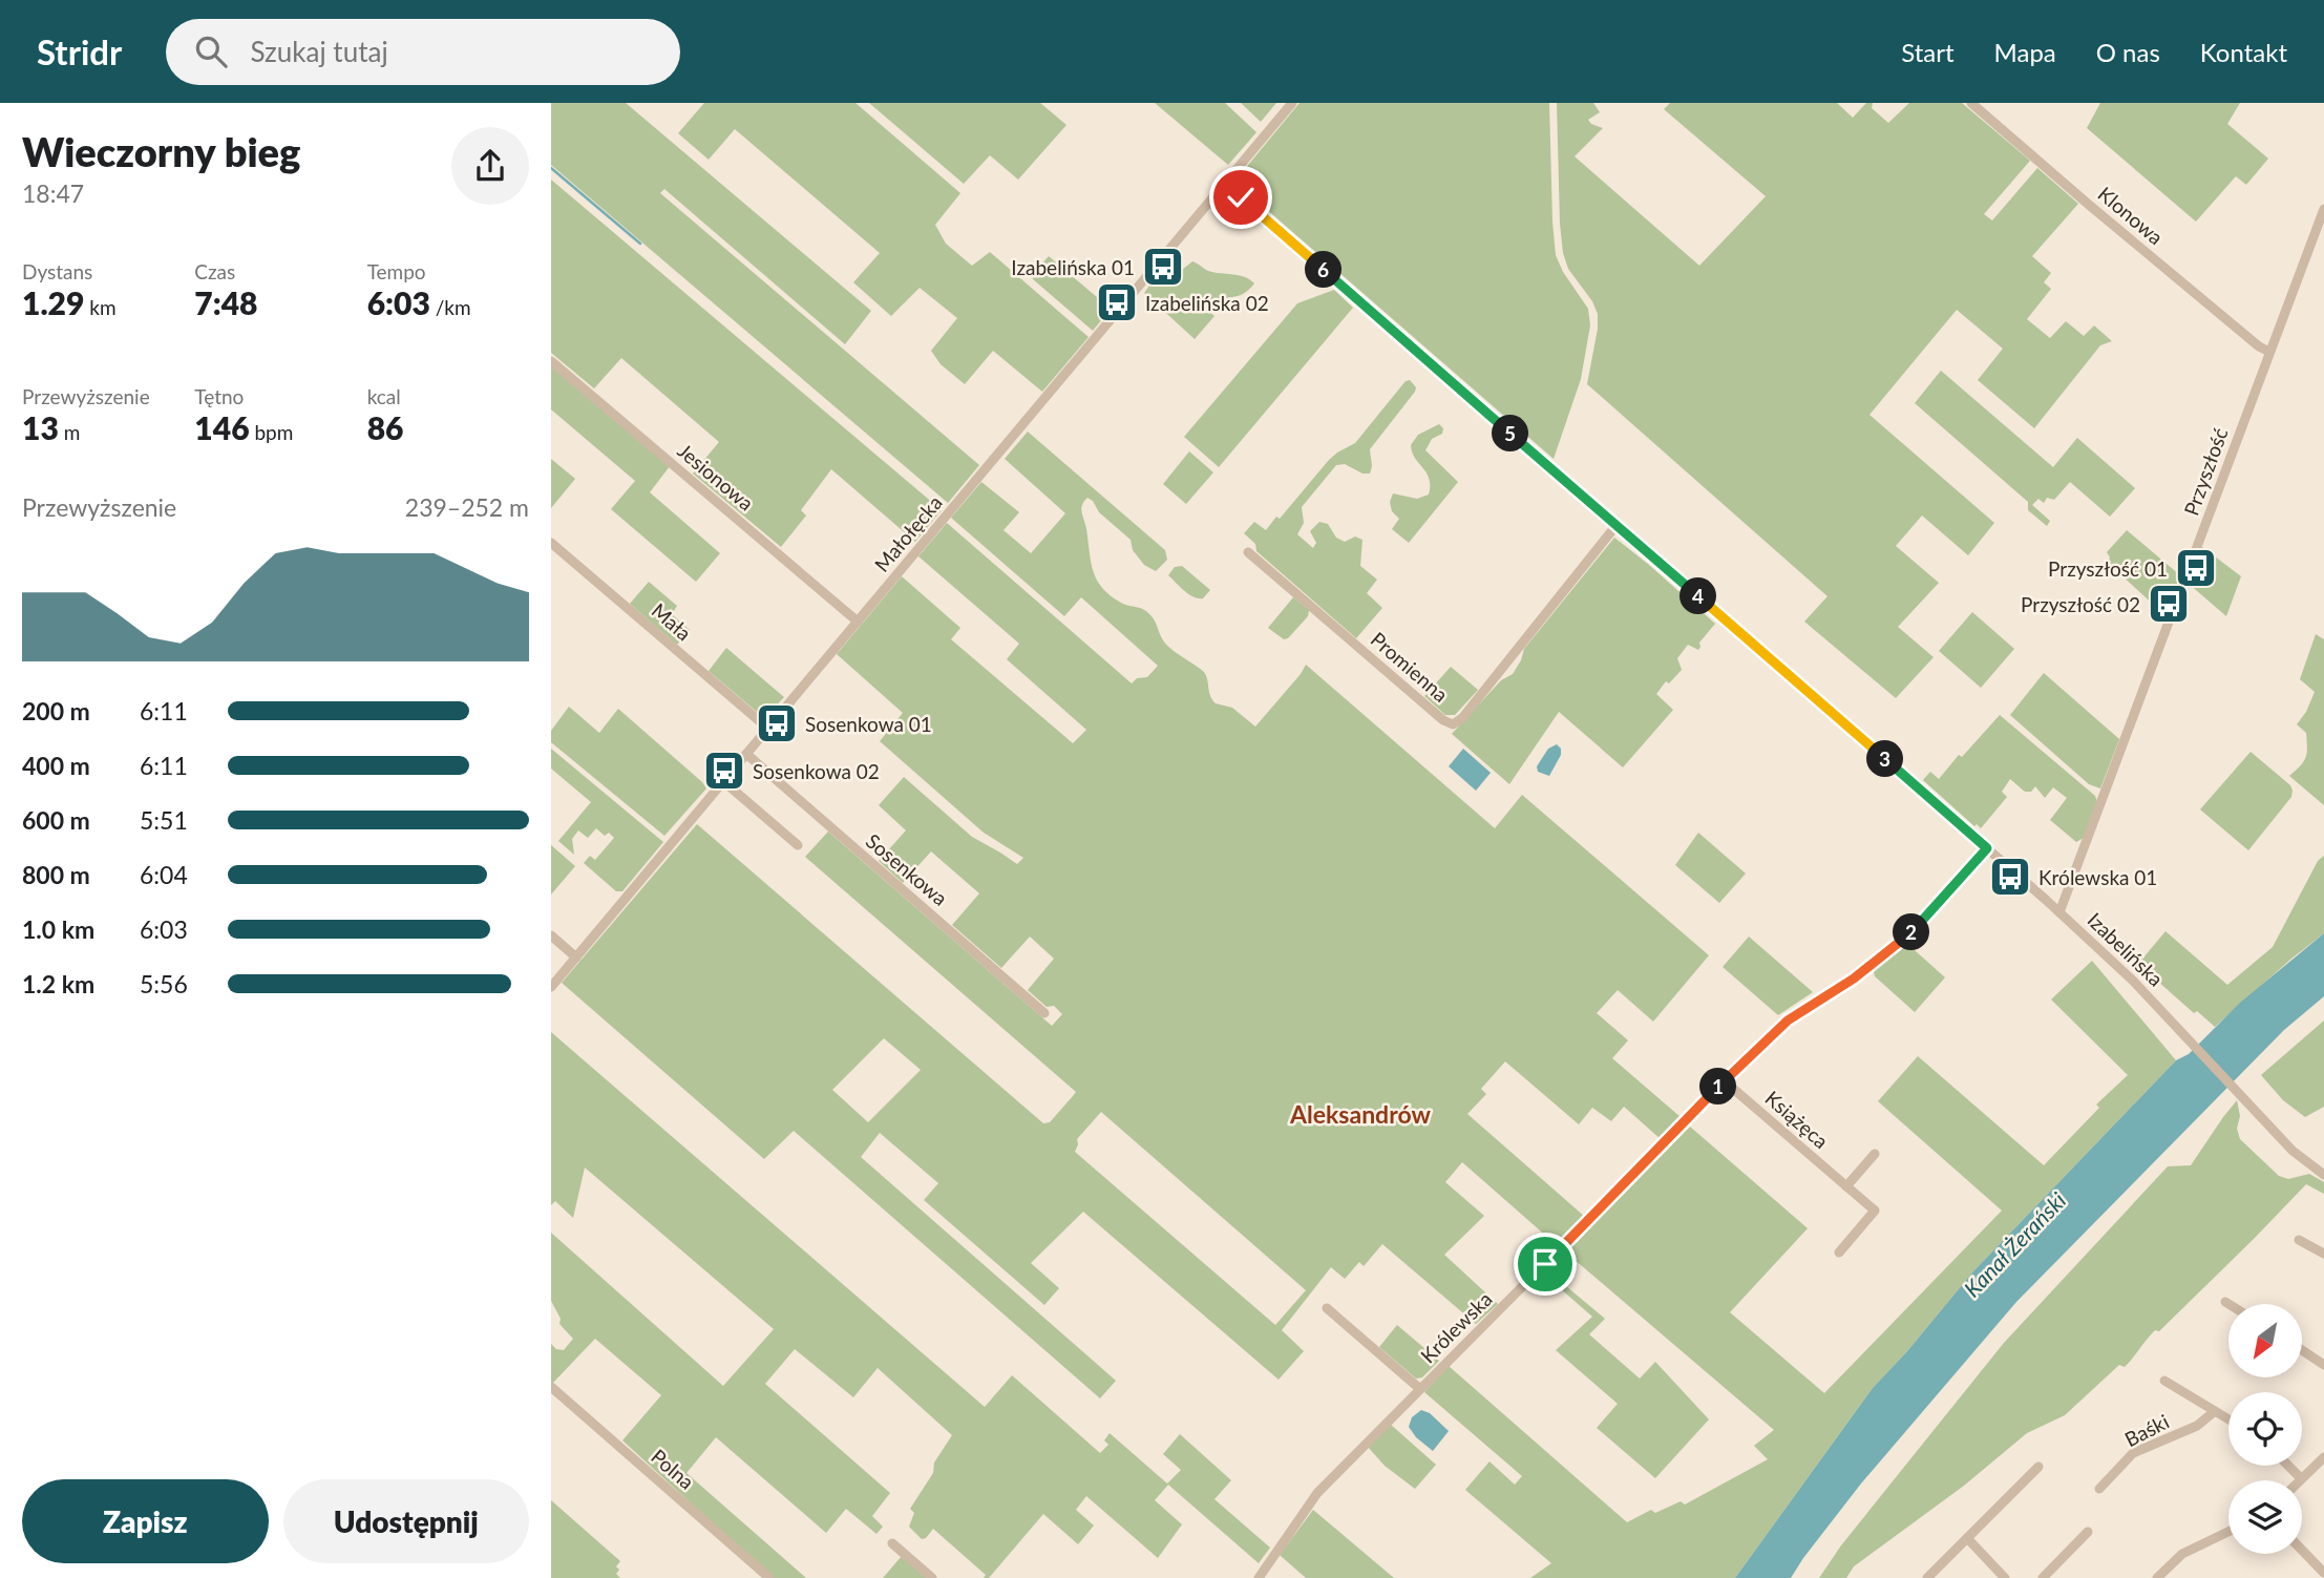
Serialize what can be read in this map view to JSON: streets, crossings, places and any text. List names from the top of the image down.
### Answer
{
  "streets": {
    "street": [
      "Klonowa",
      "Przyszłość",
      "Jesionowa",
      "Małołęcka",
      "Mała",
      "Promienna",
      "Sosenkowa",
      "Izabelińska",
      "Książęca",
      "Królewska",
      "Baśki",
      "Polna"
    ]
  },
  "crossings": [
    ["Klonowa", "Przyszłość"],
    ["Przyszłość", "Izabelińska"],
    ["Jesionowa", "Małołęcka"],
    ["Małołęcka", "Mała"],
    ["Małołęcka", "Sosenkowa"],
    ["Małołęcka", "Izabelińska"],
    ["Promienna", "Izabelińska"],
    ["Izabelińska", "Królewska"],
    ["Książęca", "Królewska"]
  ],
  "districts": ["Aleksandrów"],
  "water": ["Kanał Żerański"],
  "places": {
    "bus stop": [
      "Izabelińska 01",
      "Izabelińska 02",
      "Przyszłość 01",
      "Przyszłość 02",
      "Sosenkowa 01",
      "Sosenkowa 02",
      "Królewska 01"
    ]
  },
  "north": "bottom left",
  "page": {
    "header": "Stridr",
    "search": "Szukaj tutaj",
    "nav": [
      "Start",
      "Mapa",
      "O nas",
      "Kontakt"
    ],
    "heading": ["Wieczorny bieg", "18:47"],
    "stats": [
      ["Dystans", "1.29 km"],
      ["Czas", "7:48"],
      ["Tempo", "6:03 /km"],
      ["Przewyższenie", "13 m"],
      ["Tętno", "146 bpm"],
      ["kcal", "86"]
    ],
    "pins": [
      "6",
      "5",
      "4",
      "3",
      "2",
      "1"
    ],
    "chart": ["Przewyższenie", "239–252 m"],
    "list": [
      {
        "name": "200 m",
        "note": "6:11"
      },
      {
        "name": "400 m",
        "note": "6:11"
      },
      {
        "name": "600 m",
        "note": "5:51"
      },
      {
        "name": "800 m",
        "note": "6:04"
      },
      {
        "name": "1.0 km",
        "note": "6:03"
      },
      {
        "name": "1.2 km",
        "note": "5:56"
      }
    ],
    "buttons": ["Zapisz", "Udostępnij"]
  }
}
